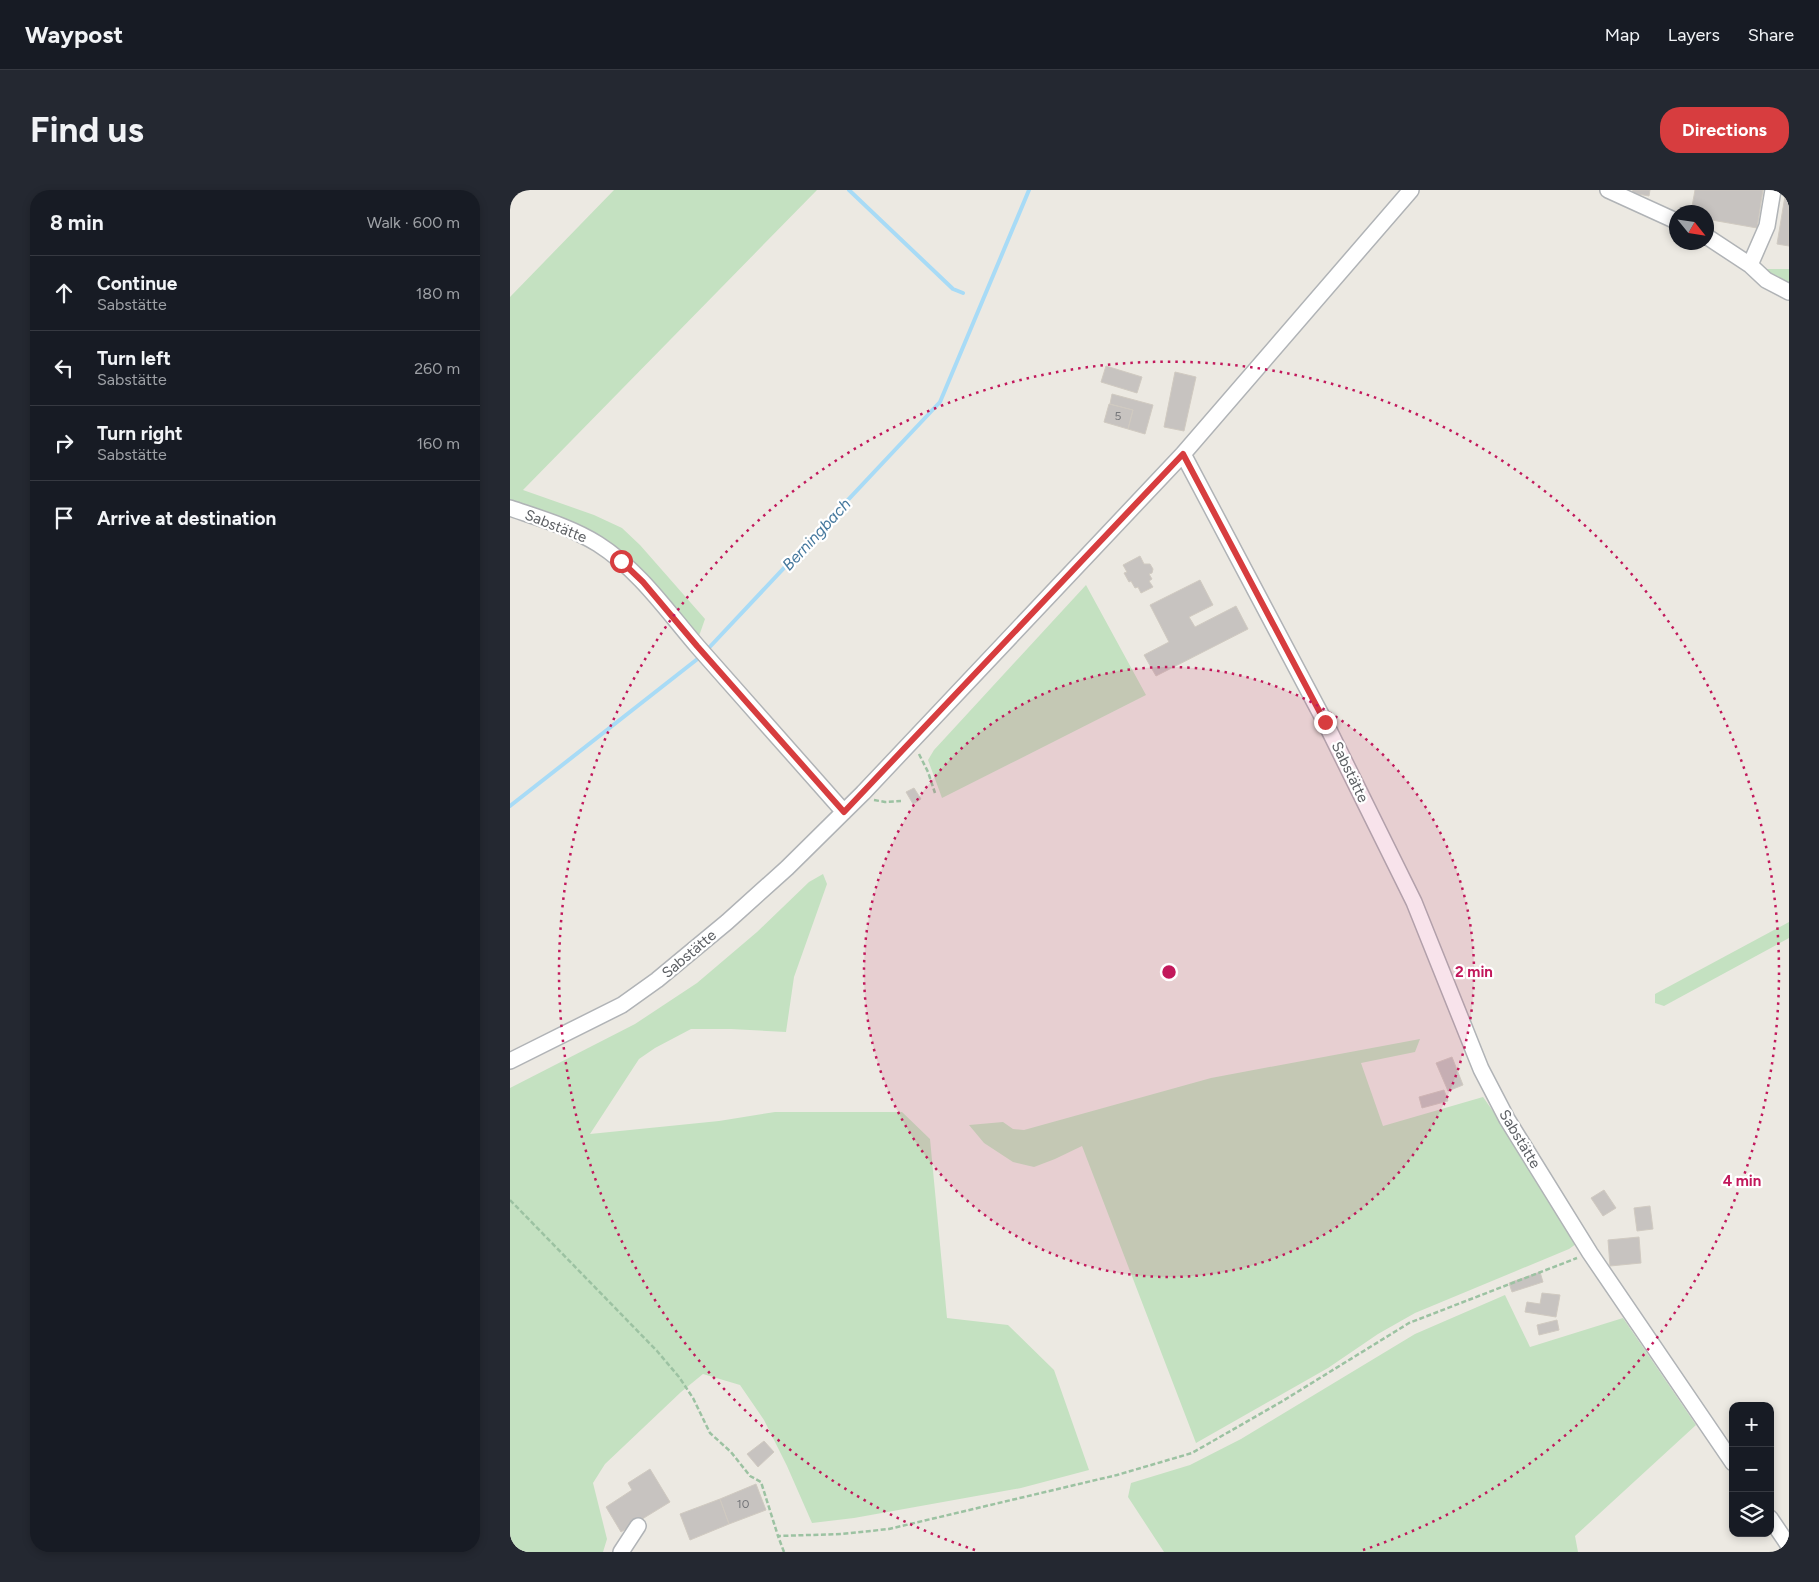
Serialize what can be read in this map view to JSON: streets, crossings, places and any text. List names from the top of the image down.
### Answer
{
  "streets": {
    "street": ["Sabstätte"]
  },
  "water": ["Berningbach"],
  "house_numbers": ["5", "10"],
  "north": "bottom right",
  "page": {
    "header": "Waypost",
    "nav": ["Map", "Layers", "Share"],
    "buttons": "Directions",
    "title": "Find us",
    "heading": ["8 min", "Walk · 600 m"],
    "list": [
      ["Continue", "Sabstätte", "180 m"],
      ["Turn left", "Sabstätte", "260 m"],
      ["Turn right", "Sabstätte", "160 m"],
      "Arrive at destination"
    ],
    "map_buttons": ["+", "−"]
  },
  "rings": ["2 min", "4 min"]
}
